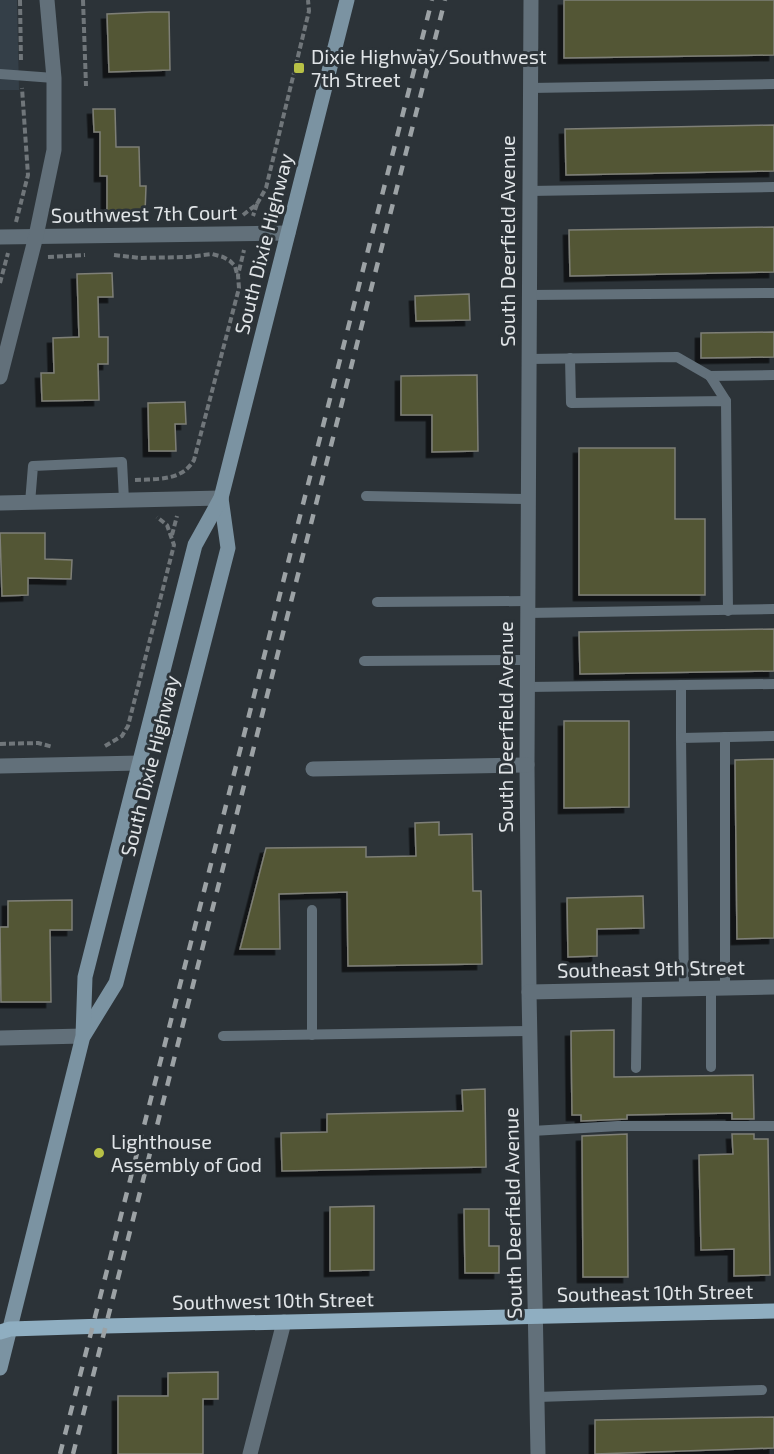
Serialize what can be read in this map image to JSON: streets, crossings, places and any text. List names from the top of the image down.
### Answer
{
  "streets": {
    "main road": ["South Dixie Highway", "Southeast 10th Street", "Southwest 10th Street"],
    "street": ["Southwest 7th Court", "South Deerfield Avenue", "Southeast 9th Street"]
  },
  "crossings": [
    ["Southwest 7th Court", "South Dixie Highway"],
    ["South Deerfield Avenue", "Southeast 9th Street"],
    ["South Deerfield Avenue", "Southeast 10th Street"],
    ["South Deerfield Avenue", "Southwest 10th Street"],
    ["South Dixie Highway", "Southwest 10th Street"],
    ["Southeast 10th Street", "Southwest 10th Street"]
  ],
  "places": {
    "transit": ["Dixie Highway/Southwest 7th Street"],
    "other": ["Lighthouse Assembly of God"]
  }
}
